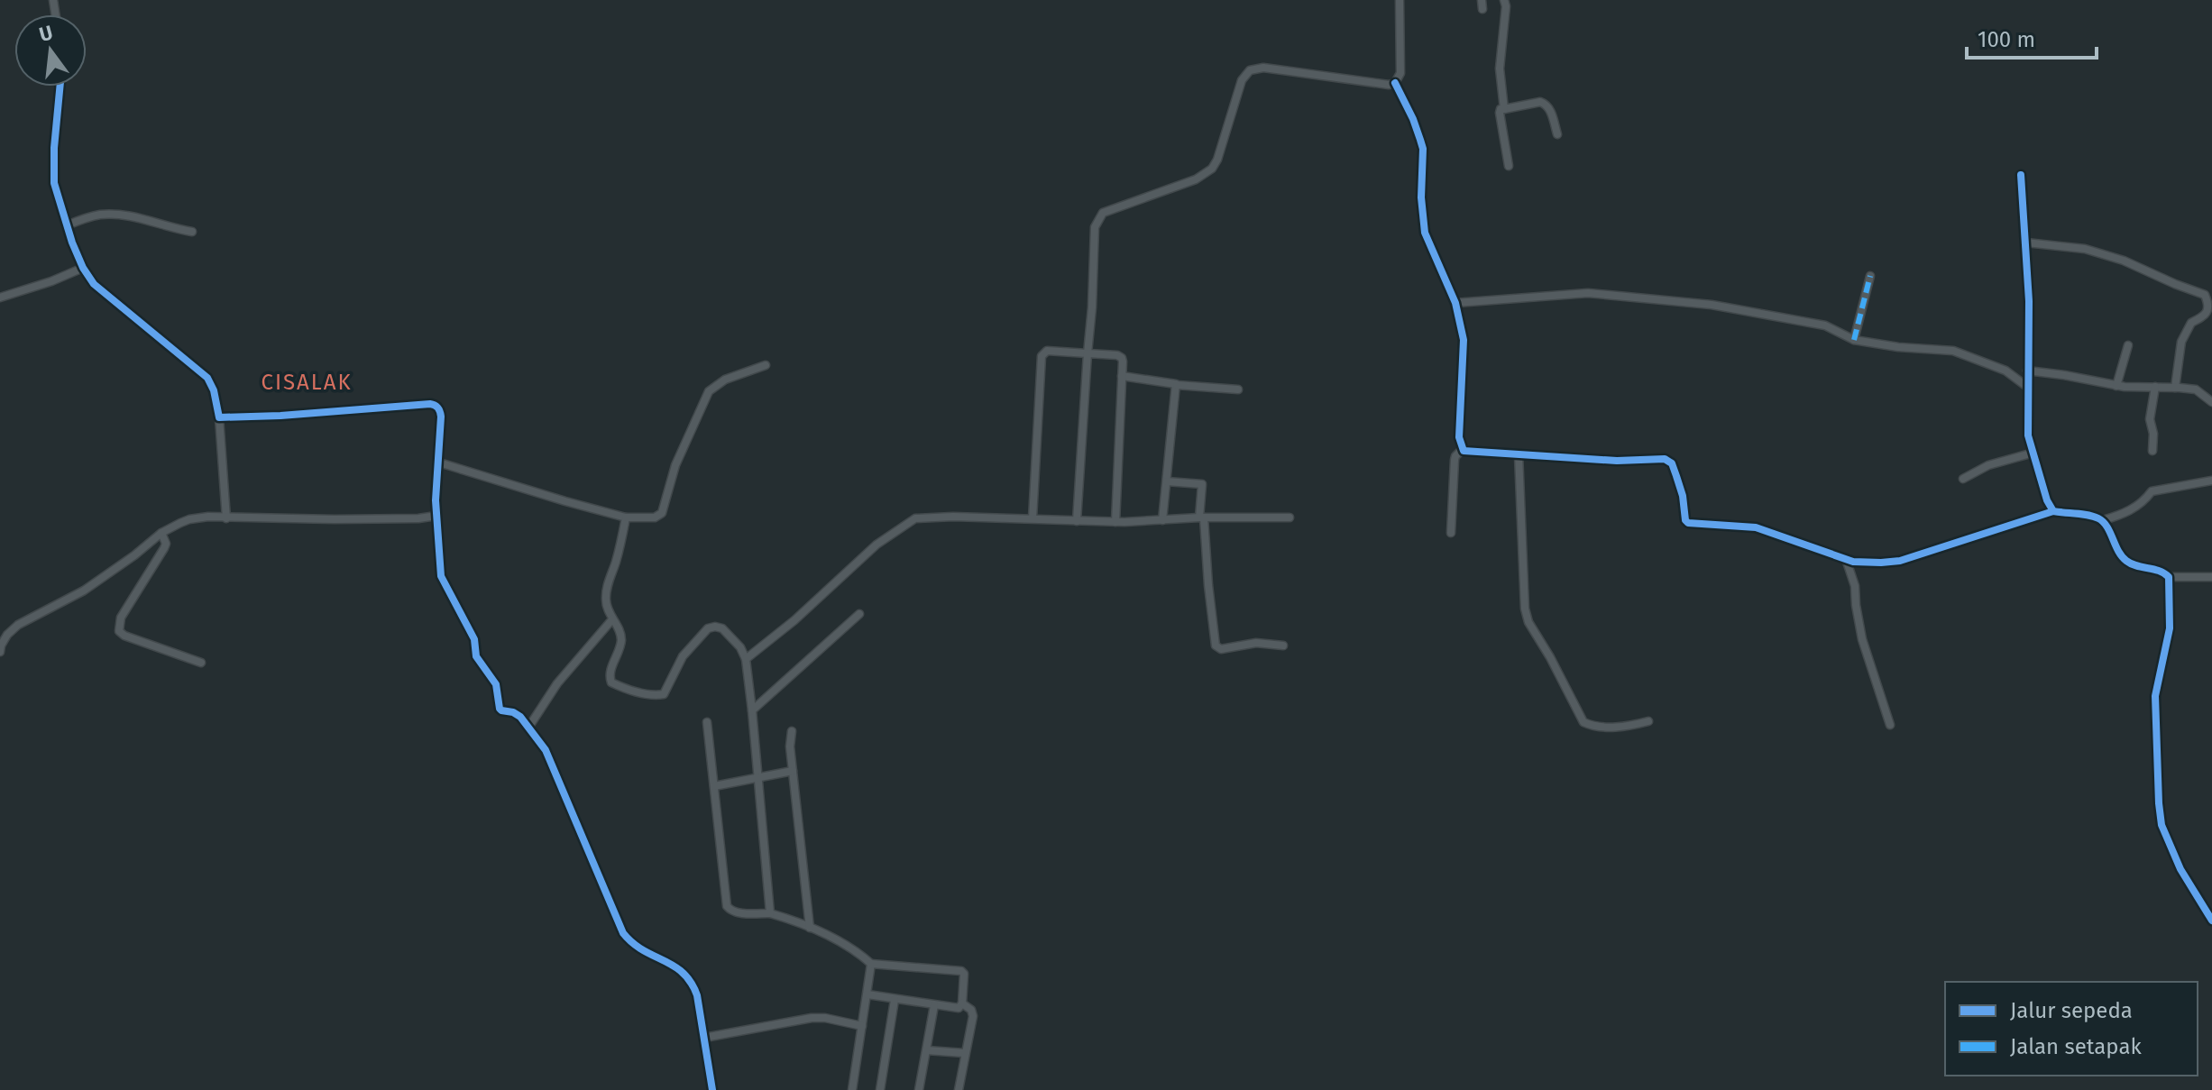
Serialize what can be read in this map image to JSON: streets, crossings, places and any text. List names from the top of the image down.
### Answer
{
  "districts": ["CISALAK"],
  "legend": ["Jalur sepeda", "Jalan setapak"],
  "scale_bar": "100 m",
  "north": "top"
}
